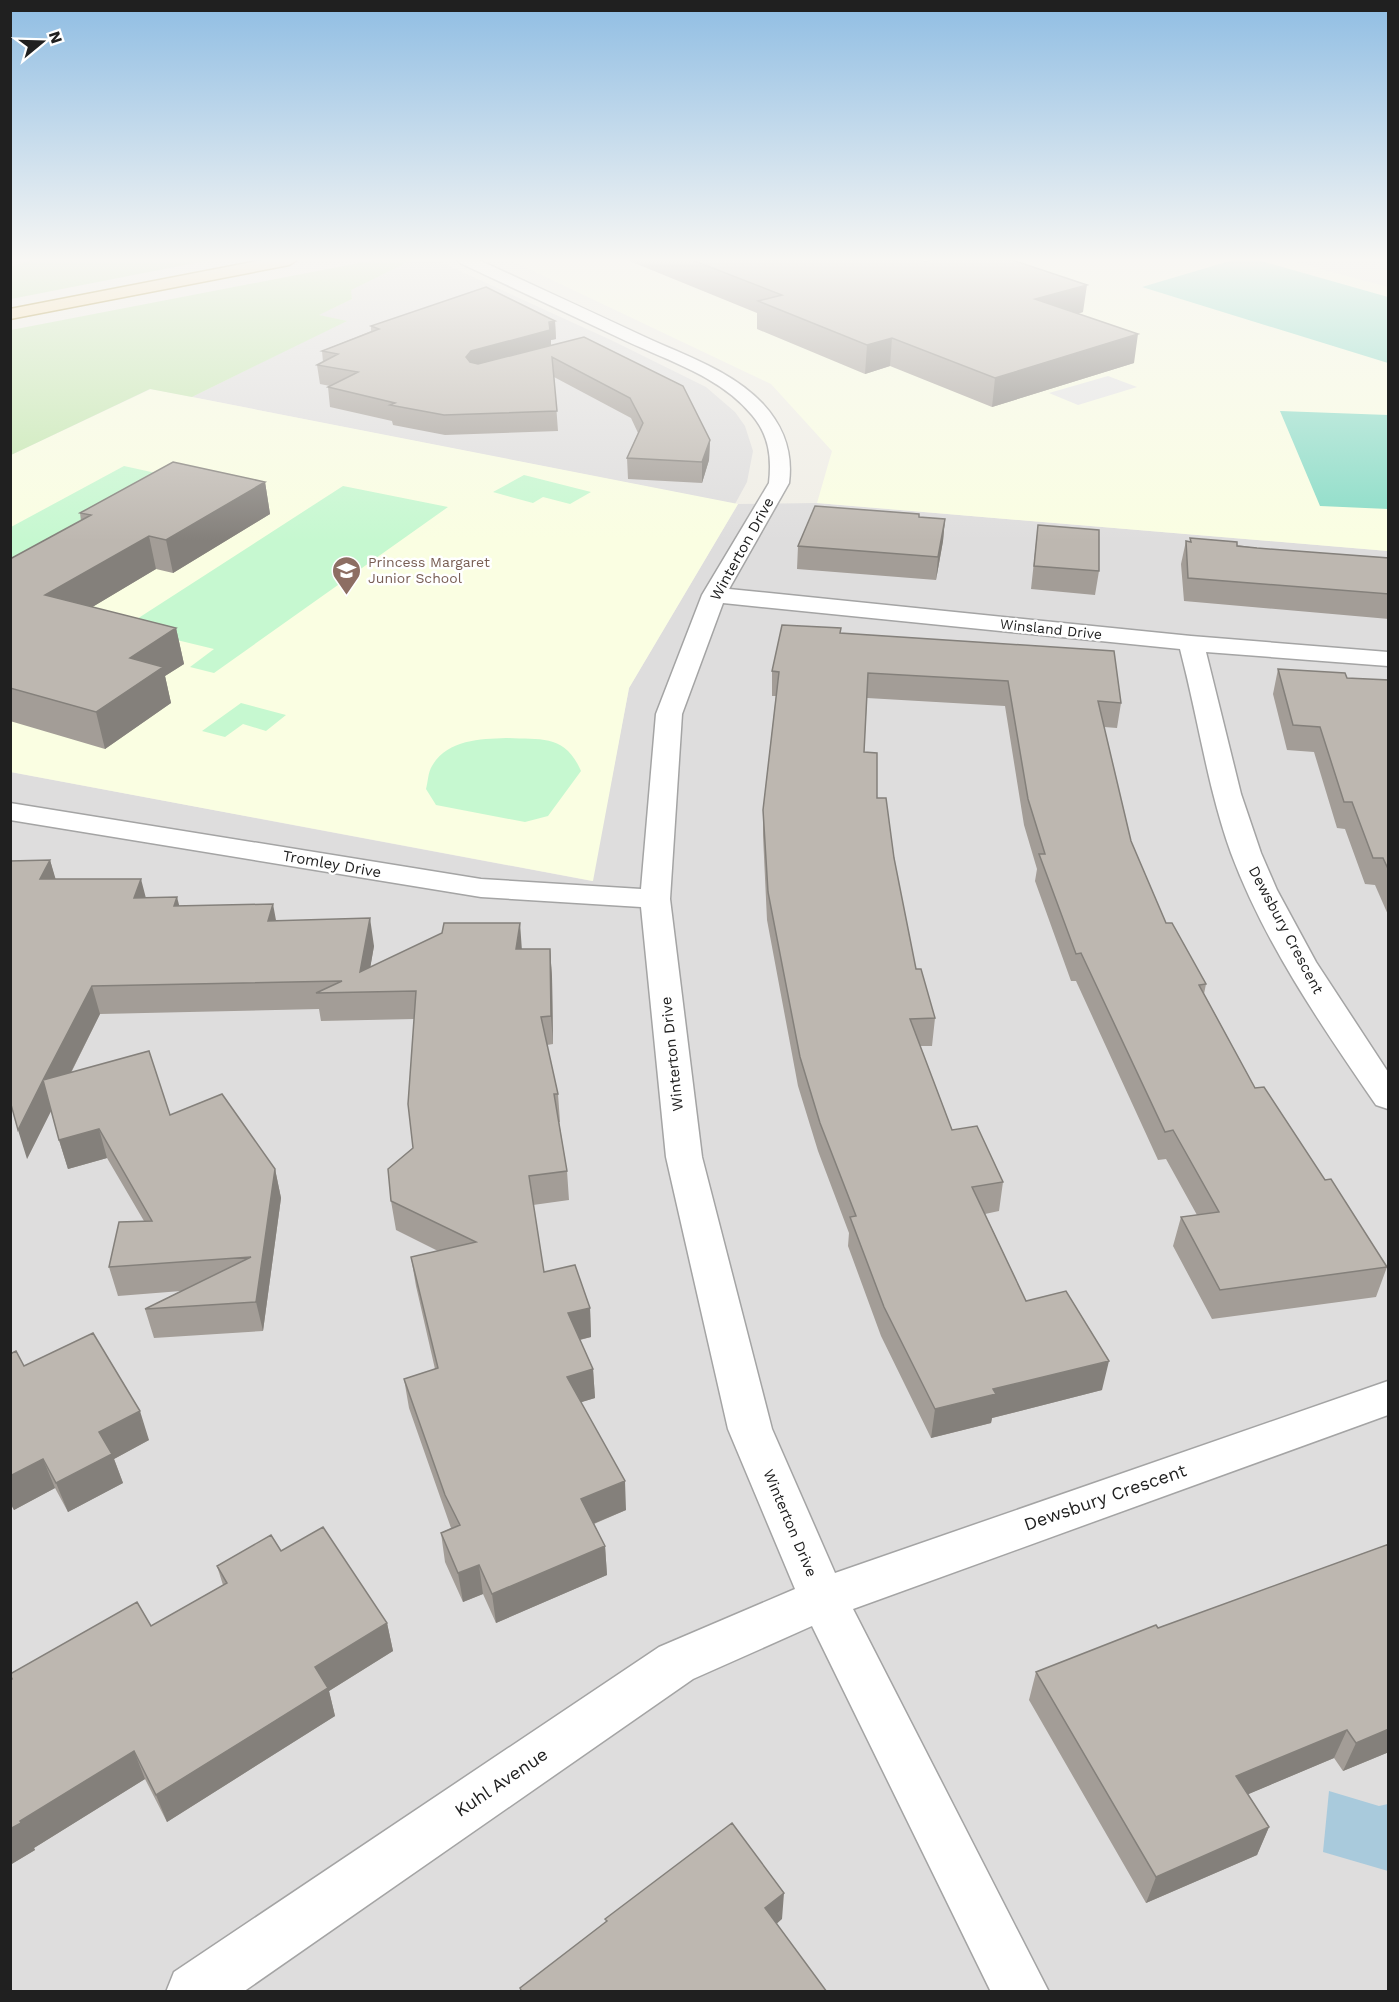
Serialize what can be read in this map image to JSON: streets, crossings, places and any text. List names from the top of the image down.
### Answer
{
  "streets": {
    "street": [
      "Winterton Drive",
      "Winsland Drive",
      "Tromley Drive",
      "Dewsbury Crescent",
      "Kuhl Avenue"
    ]
  },
  "crossings": [
    ["Winterton Drive", "Winsland Drive"],
    ["Winterton Drive", "Tromley Drive"],
    ["Winterton Drive", "Dewsbury Crescent"],
    ["Winterton Drive", "Kuhl Avenue"],
    ["Winsland Drive", "Dewsbury Crescent"],
    ["Dewsbury Crescent", "Kuhl Avenue"]
  ],
  "places": {
    "school or university": ["Princess Margaret Junior School"]
  },
  "north": "right"
}
